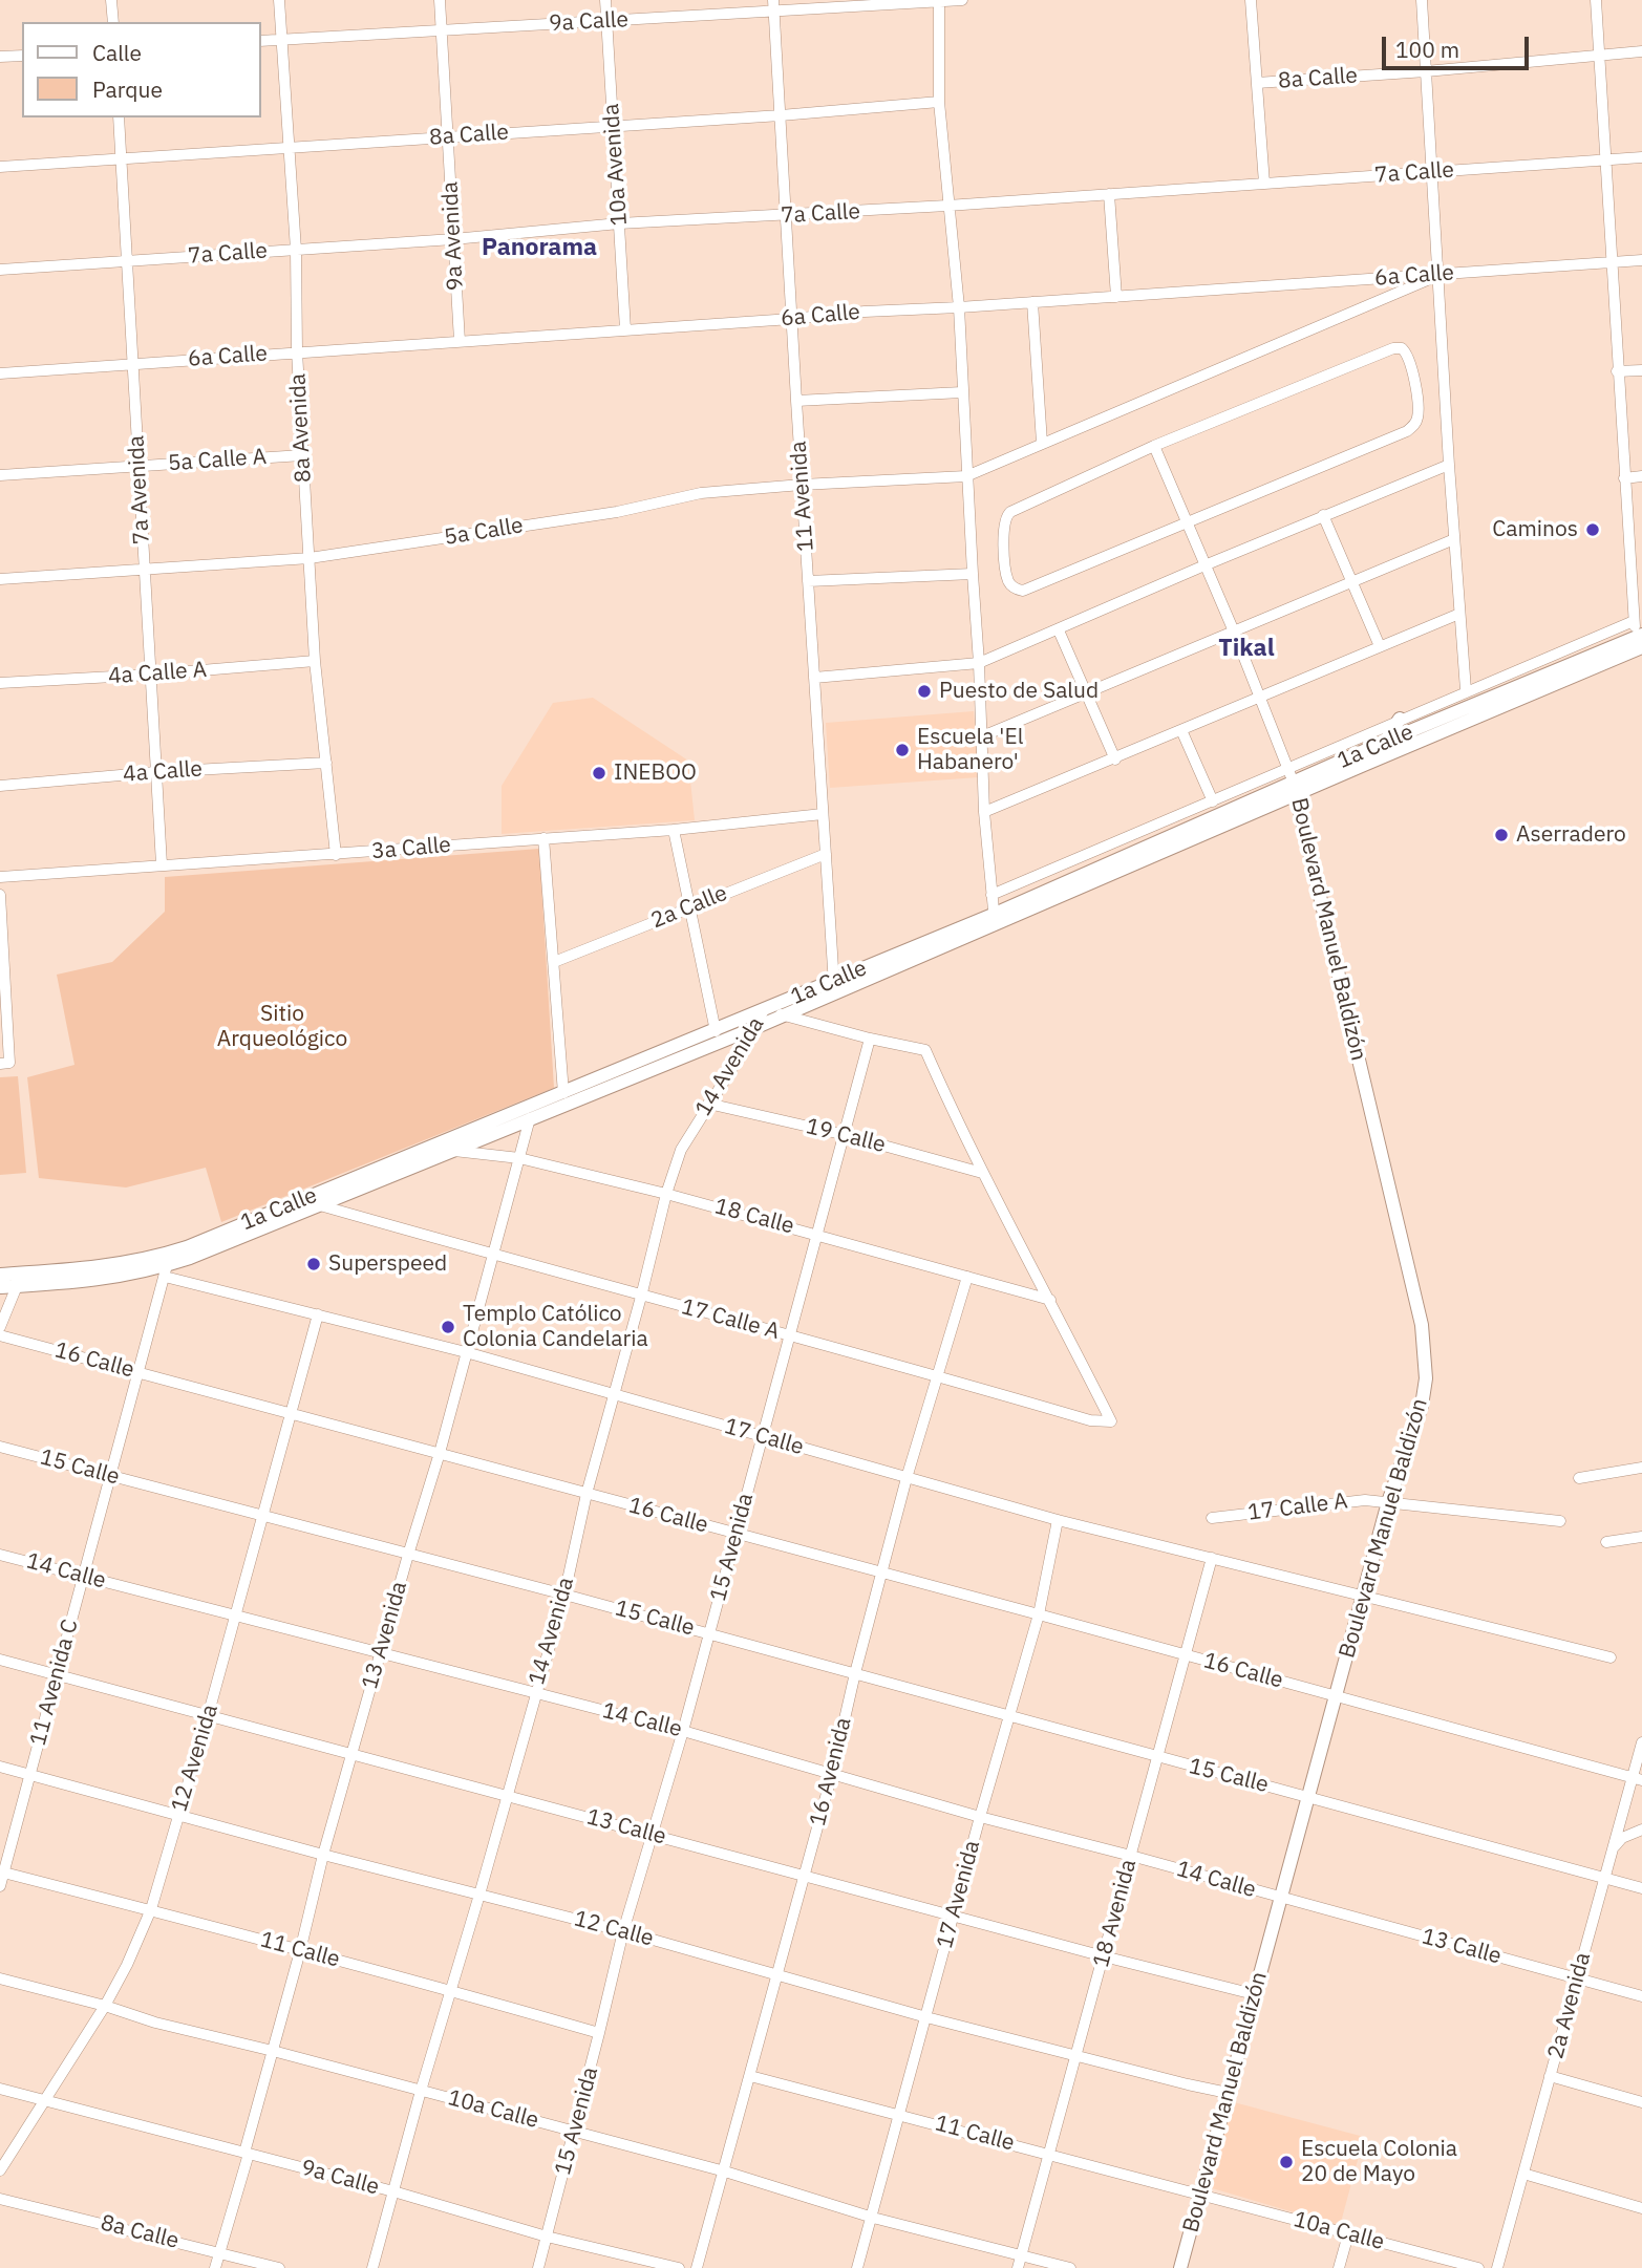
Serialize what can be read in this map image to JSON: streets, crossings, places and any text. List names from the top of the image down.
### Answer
{
  "streets": {
    "main road": ["1a Calle", "Boulevard Manuel Baldizón"],
    "street": [
      "9a Calle",
      "8a Calle",
      "10a Avenida",
      "7a Calle",
      "9a Avenida",
      "6a Calle",
      "8a Avenida",
      "5a Calle A",
      "7a Avenida",
      "11 Avenida",
      "5a Calle",
      "4a Calle A",
      "4a Calle",
      "3a Calle",
      "2a Calle",
      "14 Avenida",
      "19 Calle",
      "18 Calle",
      "17 Calle A",
      "16 Calle",
      "17 Calle",
      "15 Calle",
      "15 Avenida",
      "14 Calle",
      "13 Avenida",
      "11 Avenida C",
      "12 Avenida",
      "16 Avenida",
      "13 Calle",
      "17 Avenida",
      "18 Avenida",
      "12 Calle",
      "11 Calle",
      "2a Avenida",
      "10a Calle"
    ]
  },
  "crossings": [
    ["9a Calle", "10a Avenida"],
    ["9a Calle", "9a Avenida"],
    ["9a Calle", "8a Avenida"],
    ["9a Calle", "11 Avenida"],
    ["9a Calle", "14 Avenida"],
    ["9a Calle", "15 Avenida"],
    ["9a Calle", "13 Avenida"],
    ["9a Calle", "12 Avenida"],
    ["8a Calle", "10a Avenida"],
    ["8a Calle", "9a Avenida"],
    ["8a Calle", "8a Avenida"],
    ["8a Calle", "7a Avenida"],
    ["8a Calle", "11 Avenida"],
    ["8a Calle", "13 Avenida"],
    ["10a Avenida", "7a Calle"],
    ["10a Avenida", "6a Calle"],
    ["7a Calle", "9a Avenida"],
    ["7a Calle", "8a Avenida"],
    ["7a Calle", "7a Avenida"],
    ["7a Calle", "11 Avenida"],
    ["9a Avenida", "6a Calle"],
    ["6a Calle", "8a Avenida"],
    ["6a Calle", "7a Avenida"],
    ["6a Calle", "11 Avenida"],
    ["8a Avenida", "5a Calle A"],
    ["8a Avenida", "5a Calle"],
    ["8a Avenida", "4a Calle A"],
    ["8a Avenida", "4a Calle"],
    ["8a Avenida", "3a Calle"],
    ["5a Calle A", "7a Avenida"],
    ["7a Avenida", "5a Calle"],
    ["7a Avenida", "4a Calle A"],
    ["7a Avenida", "4a Calle"],
    ["7a Avenida", "3a Calle"],
    ["11 Avenida", "5a Calle"],
    ["11 Avenida", "1a Calle"],
    ["11 Avenida", "3a Calle"],
    ["11 Avenida", "2a Calle"],
    ["1a Calle", "Boulevard Manuel Baldizón"],
    ["1a Calle", "14 Avenida"],
    ["1a Calle", "18 Calle"],
    ["1a Calle", "17 Calle A"],
    ["1a Calle", "17 Calle"],
    ["1a Calle", "13 Avenida"],
    ["1a Calle", "11 Avenida C"],
    ["Boulevard Manuel Baldizón", "17 Calle A"],
    ["Boulevard Manuel Baldizón", "16 Calle"],
    ["Boulevard Manuel Baldizón", "17 Calle"],
    ["Boulevard Manuel Baldizón", "15 Calle"],
    ["Boulevard Manuel Baldizón", "14 Calle"],
    ["Boulevard Manuel Baldizón", "13 Calle"],
    ["Boulevard Manuel Baldizón", "12 Calle"],
    ["Boulevard Manuel Baldizón", "11 Calle"],
    ["Boulevard Manuel Baldizón", "10a Calle"],
    ["14 Avenida", "19 Calle"],
    ["14 Avenida", "18 Calle"],
    ["14 Avenida", "17 Calle A"],
    ["14 Avenida", "16 Calle"],
    ["14 Avenida", "17 Calle"],
    ["14 Avenida", "15 Calle"],
    ["14 Avenida", "14 Calle"],
    ["14 Avenida", "13 Calle"],
    ["14 Avenida", "12 Calle"],
    ["14 Avenida", "11 Calle"],
    ["14 Avenida", "10a Calle"],
    ["19 Calle", "15 Avenida"],
    ["18 Calle", "17 Calle A"],
    ["18 Calle", "15 Avenida"],
    ["18 Calle", "13 Avenida"],
    ["18 Calle", "16 Avenida"],
    ["17 Calle A", "15 Avenida"],
    ["17 Calle A", "13 Avenida"],
    ["17 Calle A", "16 Avenida"],
    ["16 Calle", "15 Avenida"],
    ["16 Calle", "13 Avenida"],
    ["16 Calle", "11 Avenida C"],
    ["16 Calle", "12 Avenida"],
    ["16 Calle", "16 Avenida"],
    ["16 Calle", "17 Avenida"],
    ["16 Calle", "18 Avenida"],
    ["17 Calle", "15 Avenida"],
    ["17 Calle", "13 Avenida"],
    ["17 Calle", "11 Avenida C"],
    ["17 Calle", "12 Avenida"],
    ["17 Calle", "16 Avenida"],
    ["17 Calle", "17 Avenida"],
    ["17 Calle", "18 Avenida"],
    ["15 Calle", "15 Avenida"],
    ["15 Calle", "13 Avenida"],
    ["15 Calle", "11 Avenida C"],
    ["15 Calle", "12 Avenida"],
    ["15 Calle", "16 Avenida"],
    ["15 Calle", "17 Avenida"],
    ["15 Calle", "18 Avenida"],
    ["15 Avenida", "14 Calle"],
    ["15 Avenida", "13 Calle"],
    ["15 Avenida", "12 Calle"],
    ["15 Avenida", "11 Calle"],
    ["15 Avenida", "10a Calle"],
    ["14 Calle", "13 Avenida"],
    ["14 Calle", "11 Avenida C"],
    ["14 Calle", "12 Avenida"],
    ["14 Calle", "16 Avenida"],
    ["14 Calle", "13 Calle"],
    ["14 Calle", "17 Avenida"],
    ["14 Calle", "18 Avenida"],
    ["13 Avenida", "13 Calle"],
    ["13 Avenida", "12 Calle"],
    ["13 Avenida", "11 Calle"],
    ["13 Avenida", "10a Calle"],
    ["11 Avenida C", "13 Calle"],
    ["11 Avenida C", "12 Calle"],
    ["11 Avenida C", "11 Calle"],
    ["12 Avenida", "13 Calle"],
    ["12 Avenida", "12 Calle"],
    ["12 Avenida", "11 Calle"],
    ["12 Avenida", "10a Calle"],
    ["16 Avenida", "13 Calle"],
    ["16 Avenida", "12 Calle"],
    ["16 Avenida", "11 Calle"],
    ["16 Avenida", "10a Calle"],
    ["13 Calle", "17 Avenida"],
    ["13 Calle", "18 Avenida"],
    ["13 Calle", "2a Avenida"],
    ["17 Avenida", "12 Calle"],
    ["17 Avenida", "11 Calle"],
    ["17 Avenida", "10a Calle"],
    ["18 Avenida", "12 Calle"],
    ["18 Avenida", "11 Calle"],
    ["18 Avenida", "10a Calle"],
    ["11 Calle", "10a Calle"]
  ],
  "districts": ["Panorama", "Tikal"],
  "parks": ["Sitio Arqueológico"],
  "places": [
    "Caminos",
    "Puesto de Salud",
    "Escuela 'El Habanero'",
    "INEBOO",
    "Aserradero",
    "Superspeed",
    "Templo Católico Colonia Candelaria",
    "Escuela Colonia 20 de Mayo"
  ],
  "legend": ["Calle", "Parque"],
  "scale_bar": "100 m"
}
